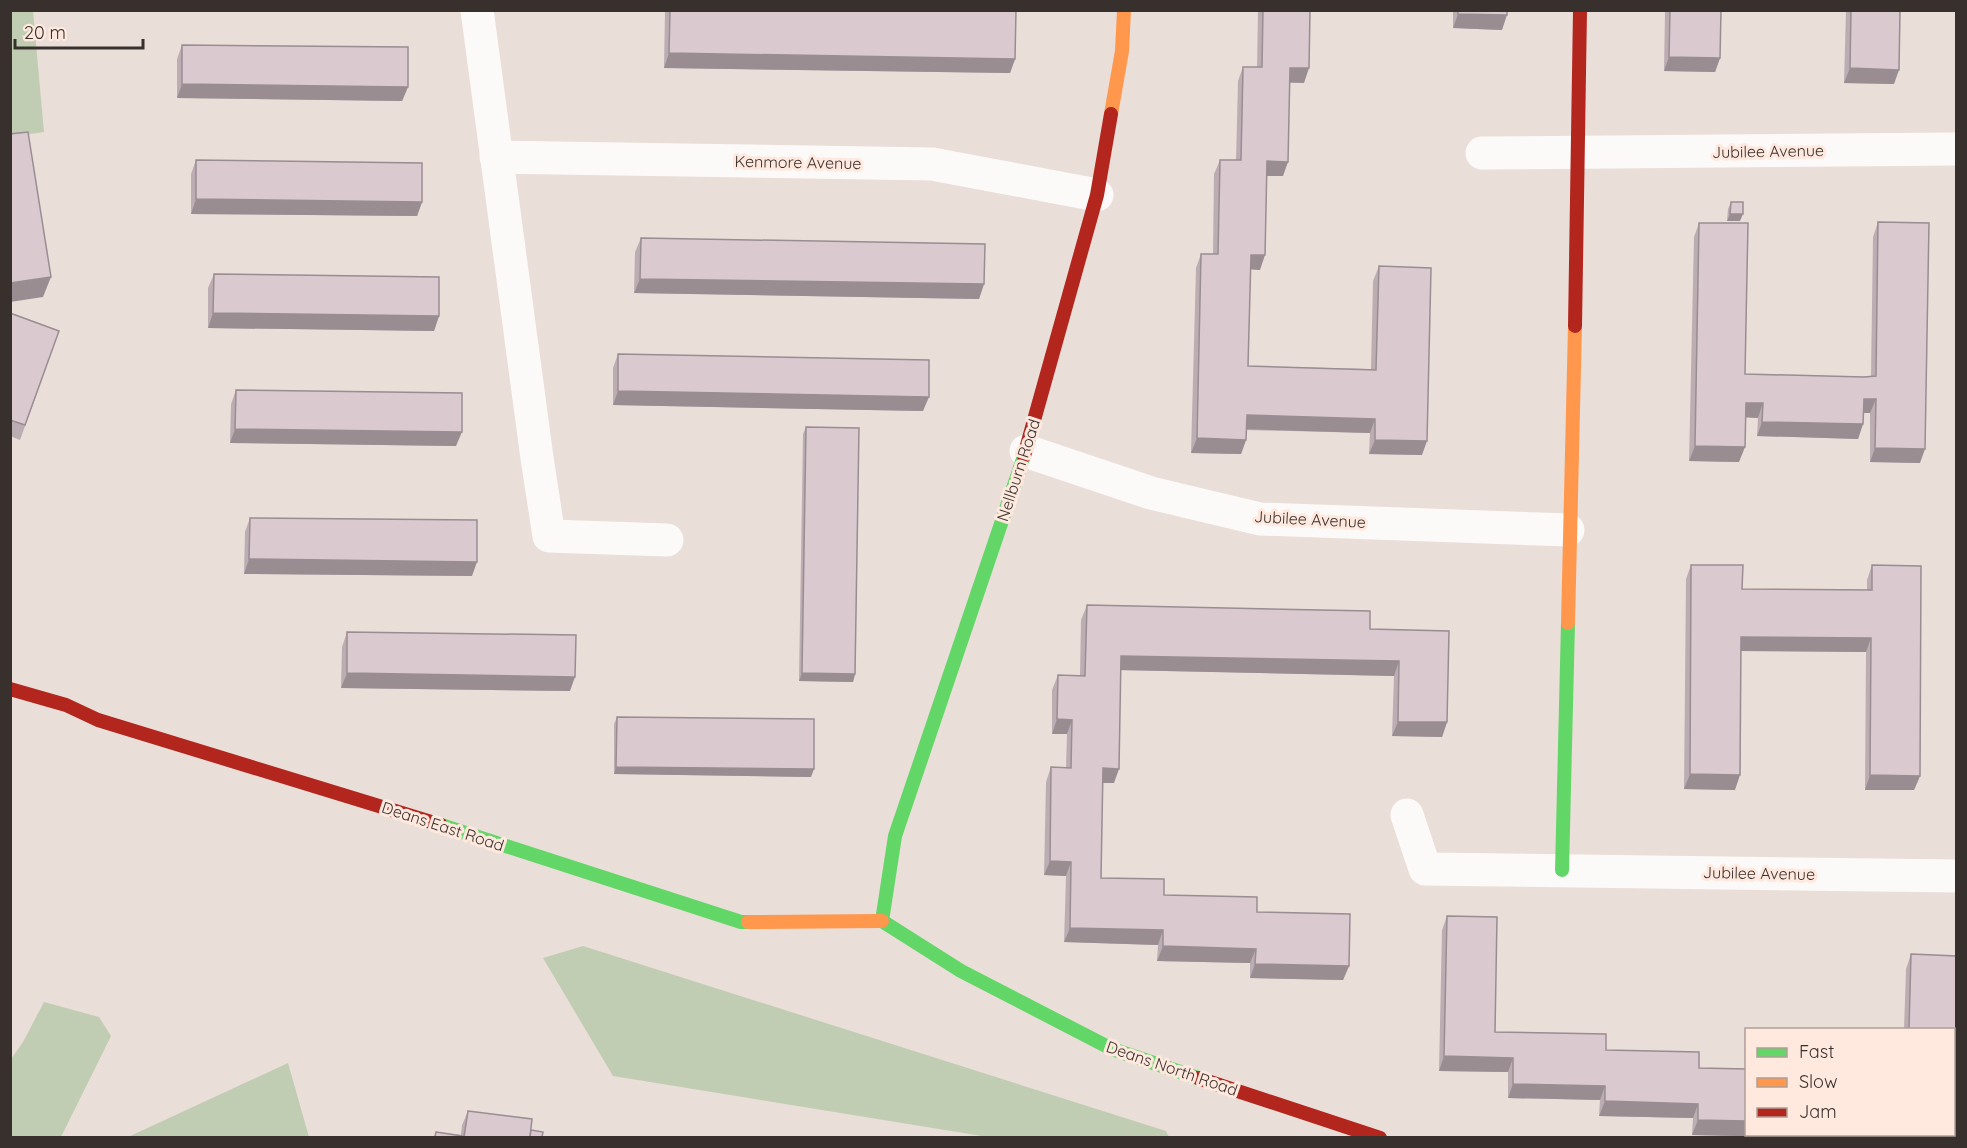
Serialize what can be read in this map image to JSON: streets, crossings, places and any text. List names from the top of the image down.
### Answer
{
  "streets": {
    "street": [
      "Jubilee Avenue",
      "Kenmore Avenue",
      "Nellburn Road",
      "Deans East Road",
      "Deans North Road"
    ]
  },
  "crossings": [
    ["Jubilee Avenue", "Nellburn Road"],
    ["Kenmore Avenue", "Nellburn Road"],
    ["Nellburn Road", "Deans East Road"],
    ["Nellburn Road", "Deans North Road"],
    ["Deans East Road", "Deans North Road"]
  ],
  "legend": ["Fast", "Slow", "Jam"],
  "scale_bar": "20 m"
}
